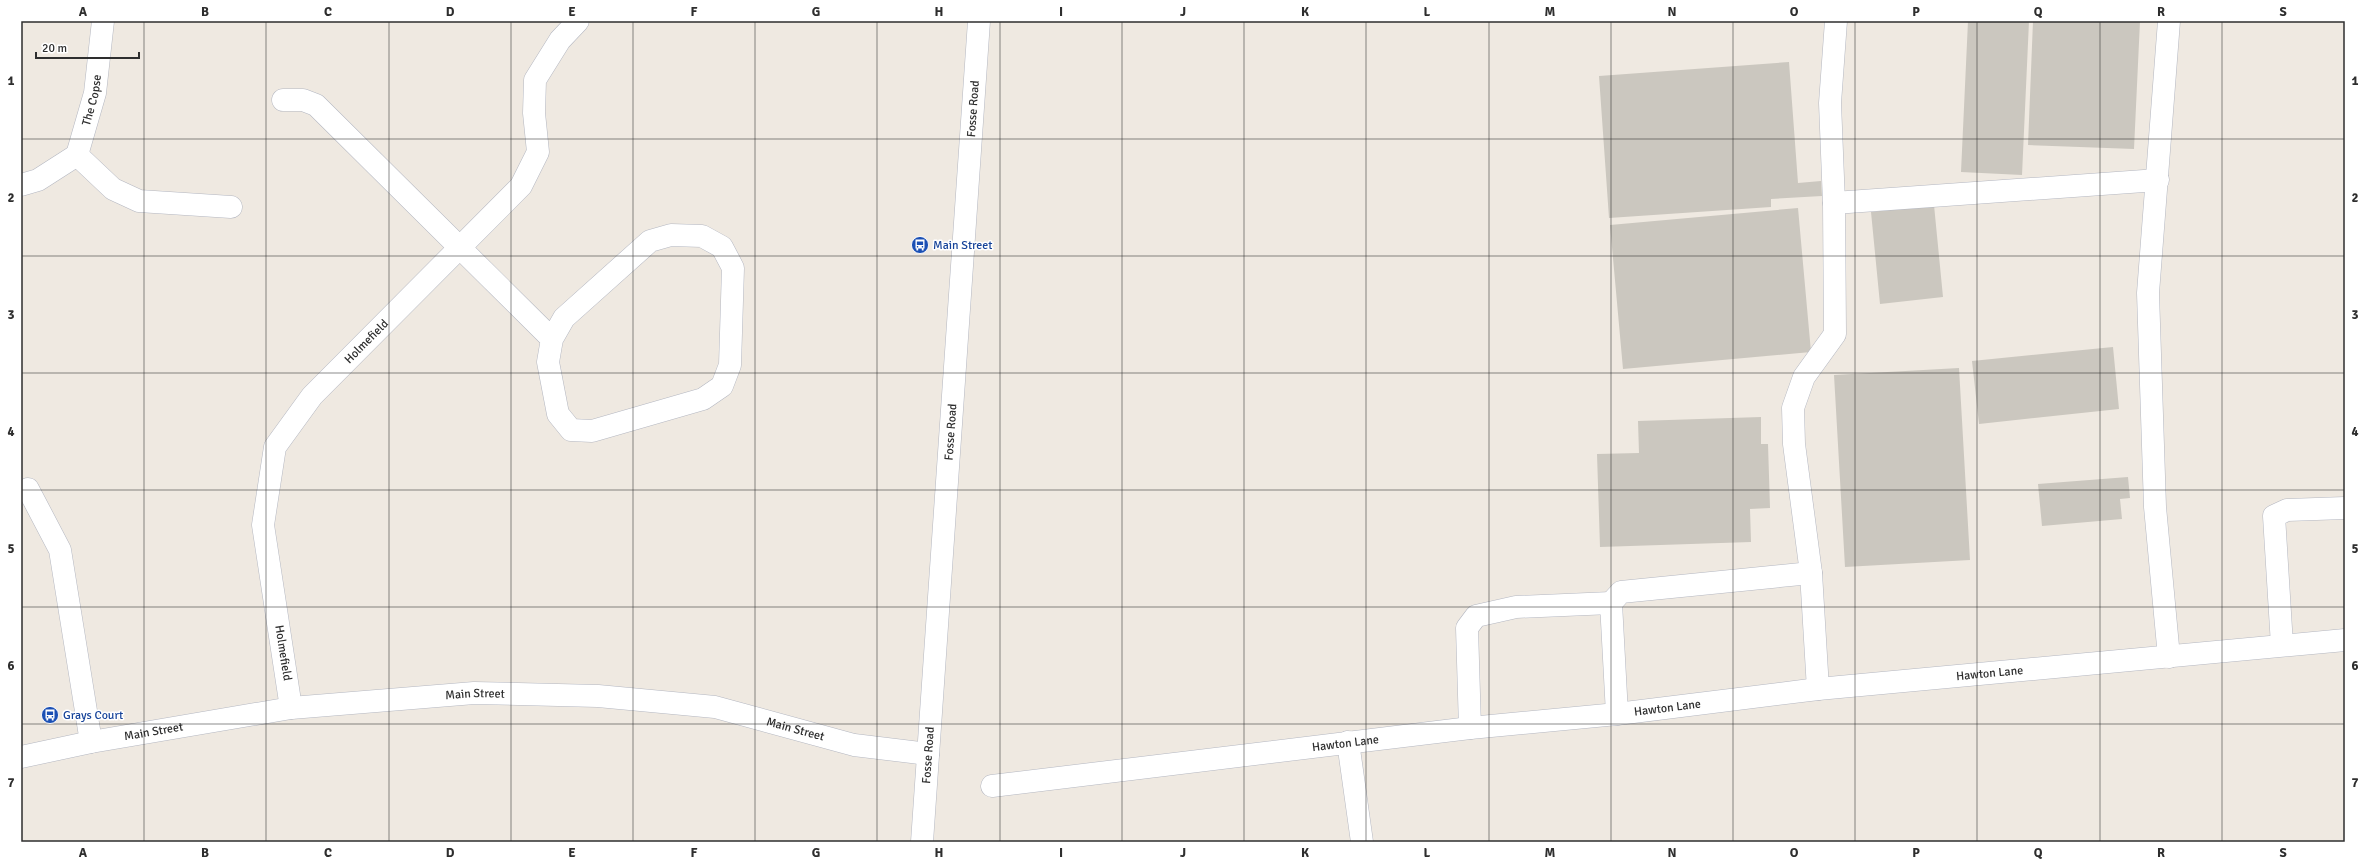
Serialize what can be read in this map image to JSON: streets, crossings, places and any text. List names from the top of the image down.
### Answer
{
  "streets": {
    "street": [
      "The Copse",
      "Fosse Road",
      "Holmefield",
      "Hawton Lane",
      "Main Street"
    ]
  },
  "crossings": [
    ["Fosse Road", "Main Street"],
    ["Holmefield", "Main Street"]
  ],
  "places": {
    "bus stop": ["Main Street", "Grays Court"]
  },
  "scale_bar": "20 m",
  "grid": {
    "columns": [
      "A",
      "B",
      "C",
      "D",
      "E",
      "F",
      "G",
      "H",
      "I",
      "J",
      "K",
      "L",
      "M",
      "N",
      "O",
      "P",
      "Q",
      "R",
      "S"
    ],
    "rows": [
      "1",
      "2",
      "3",
      "4",
      "5",
      "6",
      "7"
    ]
  }
}
